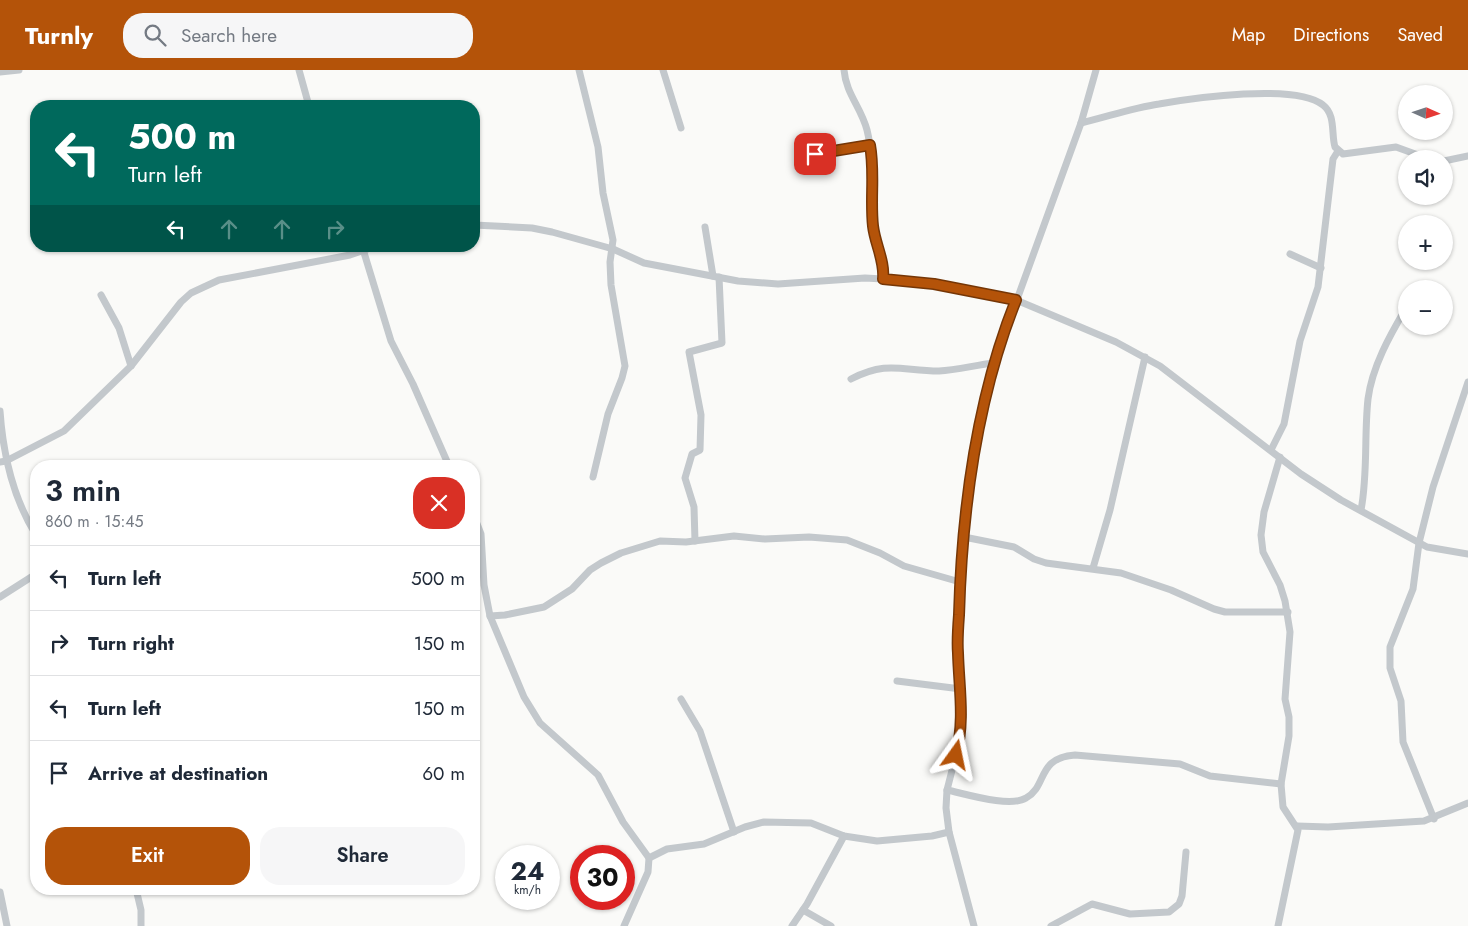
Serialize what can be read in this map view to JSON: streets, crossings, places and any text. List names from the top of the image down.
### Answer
{
  "north": "right",
  "page": {
    "header": "Turnly",
    "search": "Search here",
    "nav": ["Map", "Directions", "Saved"],
    "map_buttons": ["+", "−"],
    "turn": ["500 m", "Turn left"],
    "heading": ["3 min", "860 m · 15:45"],
    "list": [
      {
        "name": "Turn left",
        "value": "500 m"
      },
      {
        "name": "Turn right",
        "value": "150 m"
      },
      {
        "name": "Turn left",
        "value": "150 m"
      },
      {
        "name": "Arrive at destination",
        "value": "60 m"
      }
    ],
    "buttons": ["Exit", "Share"],
    "speed": "24 km/h",
    "limit": "30"
  }
}
